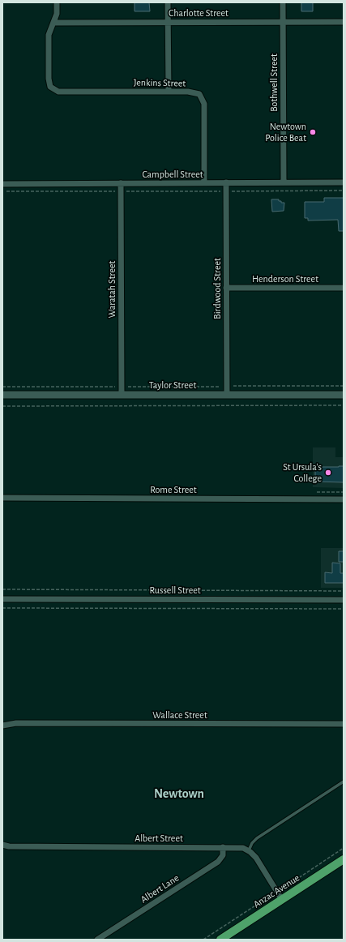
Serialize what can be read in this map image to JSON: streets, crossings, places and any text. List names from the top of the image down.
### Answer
{
  "streets": {
    "main road": ["Anzac Avenue"],
    "street": [
      "Charlotte Street",
      "Jenkins Street",
      "Bothwell Street",
      "Campbell Street",
      "Henderson Street",
      "Birdwood Street",
      "Waratah Street",
      "Taylor Street",
      "Rome Street",
      "Russell Street",
      "Wallace Street",
      "Albert Street",
      "Albert Lane"
    ]
  },
  "crossings": [
    ["Charlotte Street", "Jenkins Street"],
    ["Charlotte Street", "Bothwell Street"],
    ["Jenkins Street", "Campbell Street"],
    ["Bothwell Street", "Campbell Street"],
    ["Campbell Street", "Birdwood Street"],
    ["Campbell Street", "Waratah Street"],
    ["Henderson Street", "Birdwood Street"],
    ["Birdwood Street", "Taylor Street"],
    ["Waratah Street", "Taylor Street"],
    ["Albert Street", "Albert Lane"]
  ],
  "districts": ["Newtown"],
  "places": ["Newtown Police Beat", "St Ursula's College"]
}
